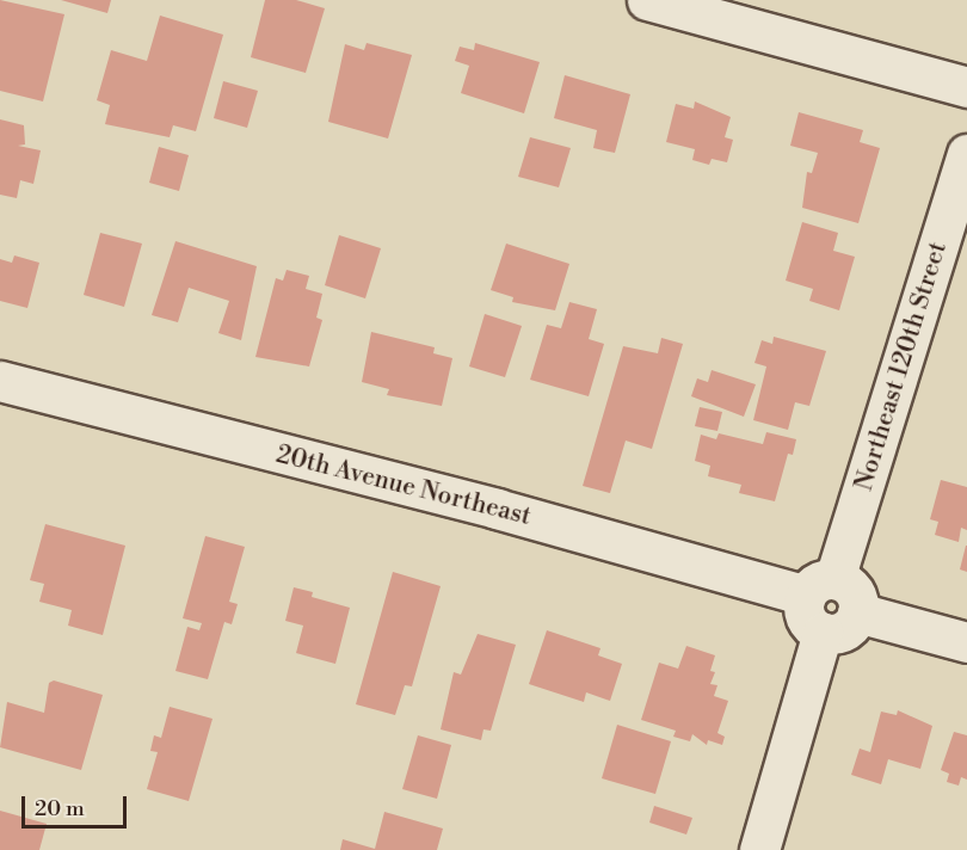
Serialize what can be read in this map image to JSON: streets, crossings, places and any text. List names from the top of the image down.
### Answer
{
  "streets": {
    "street": ["Northeast 120th Street", "20th Avenue Northeast"]
  },
  "crossings": [
    ["Northeast 120th Street", "20th Avenue Northeast"]
  ],
  "scale_bar": "20 m"
}
